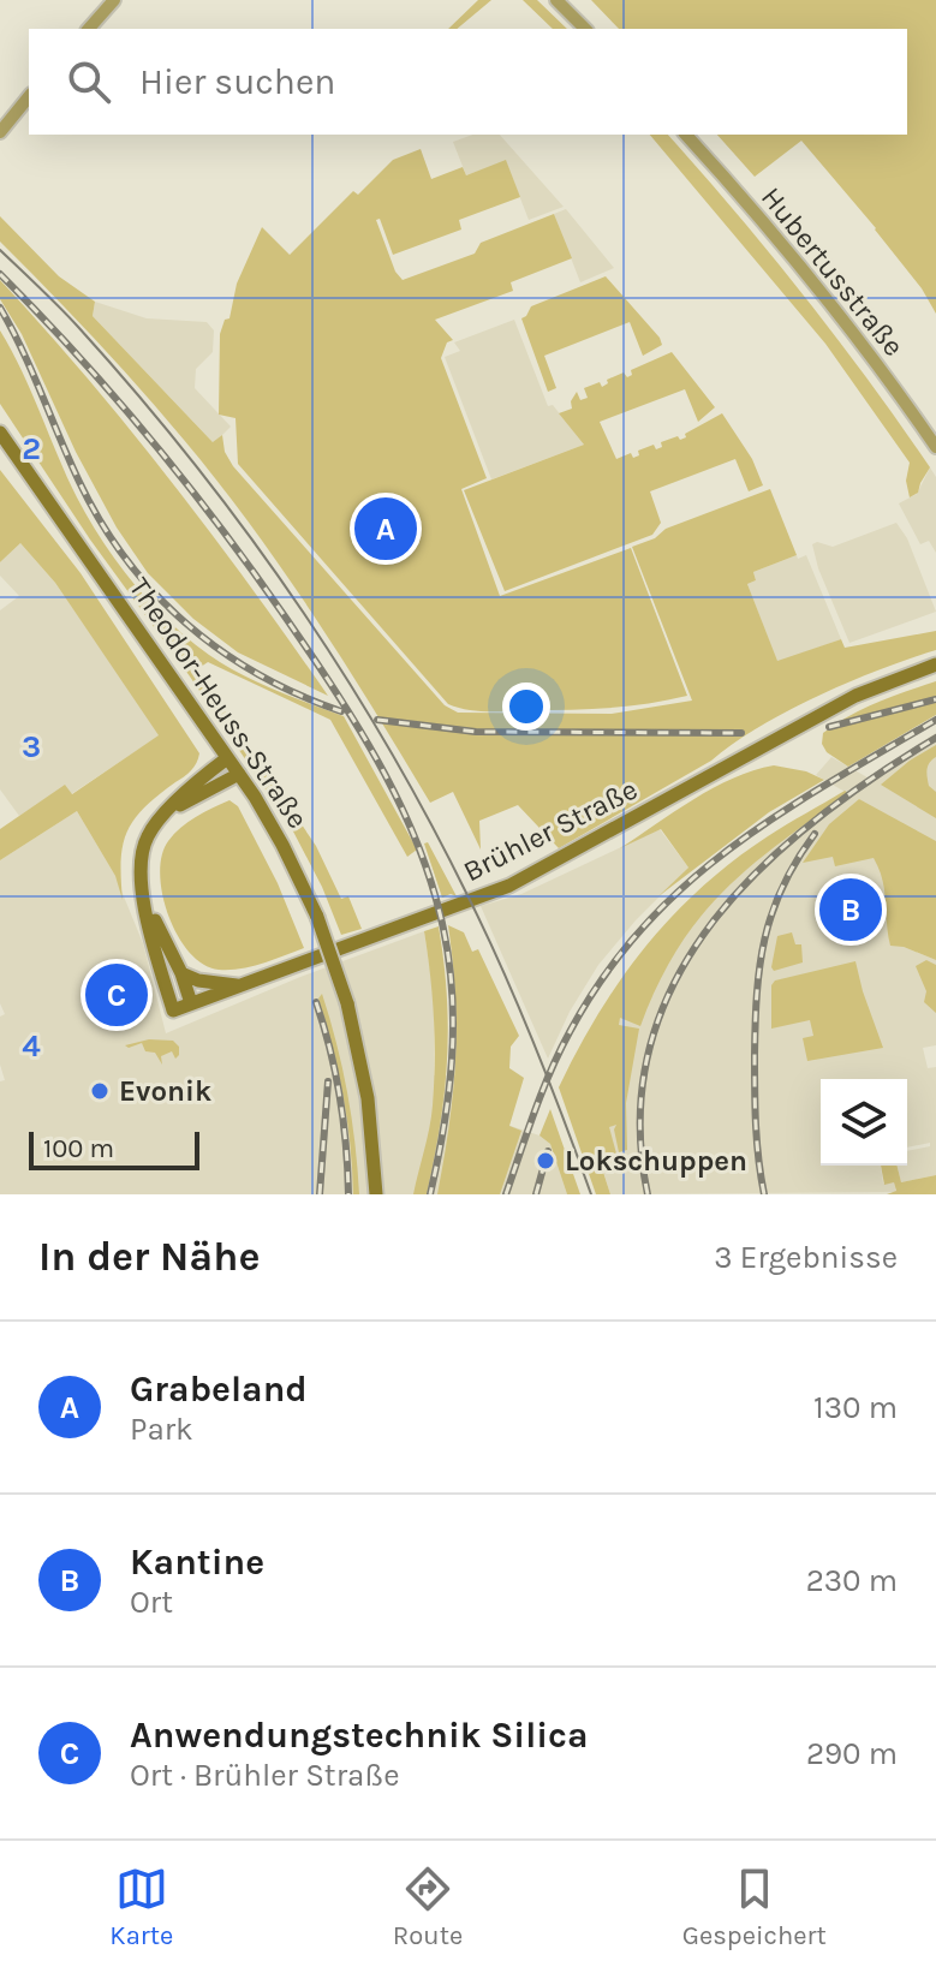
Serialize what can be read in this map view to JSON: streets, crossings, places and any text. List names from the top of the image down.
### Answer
{
  "streets": {
    "main road": ["Theodor-Heuss-Straße", "Brühler Straße"],
    "street": ["Hubertusstraße"]
  },
  "places": ["Evonik", "Lokschuppen"],
  "scale_bar": "100 m",
  "page": {
    "search": "Hier suchen",
    "pins": ["A", "B", "C"],
    "scale": "100 m",
    "heading": ["In der Nähe", "3 Ergebnisse"],
    "list": [
      {
        "mark": "A",
        "name": "Grabeland",
        "note": "Park",
        "value": "130 m"
      },
      {
        "mark": "B",
        "name": "Kantine",
        "note": "Ort",
        "value": "230 m"
      },
      {
        "mark": "C",
        "name": "Anwendungstechnik Silica",
        "note": "Ort · Brühler Straße",
        "value": "290 m"
      }
    ],
    "nav": ["Karte", "Route", "Gespeichert"]
  },
  "grid": {
    "rows": ["2", "3", "4"]
  }
}
